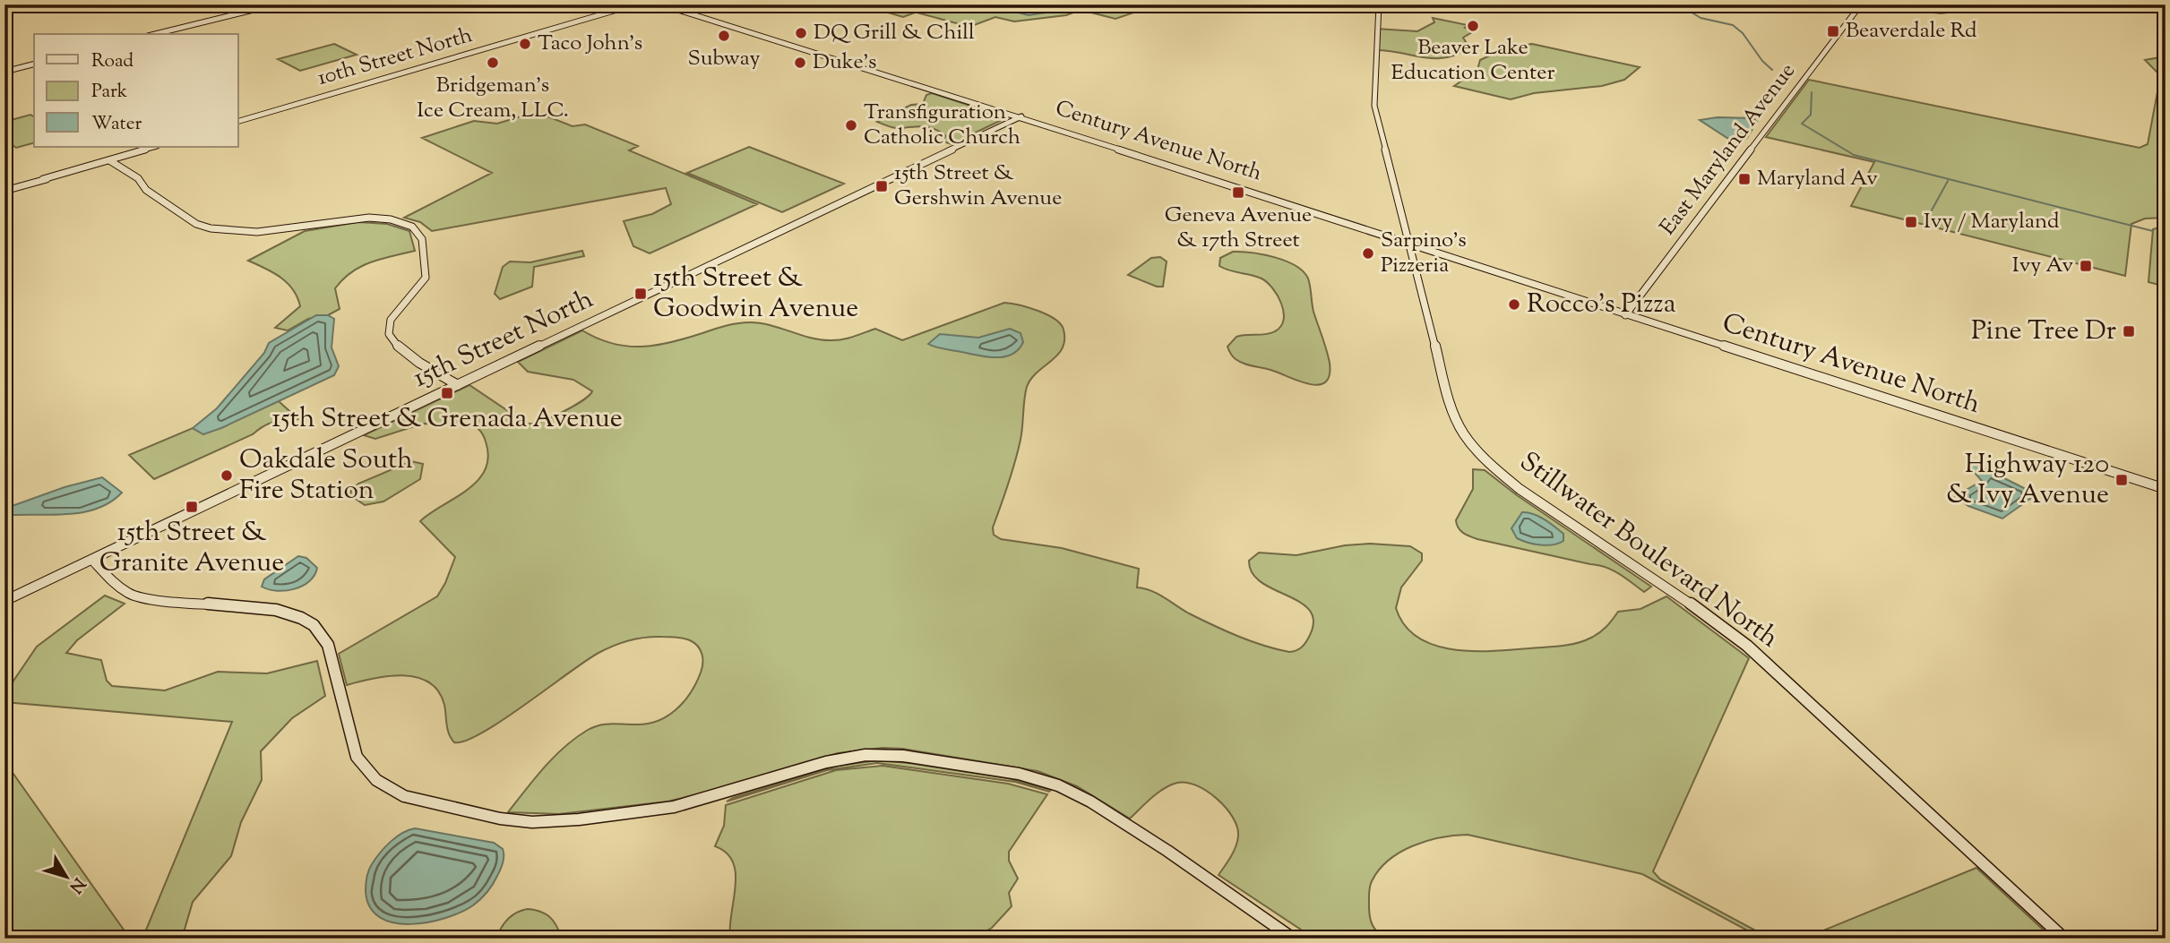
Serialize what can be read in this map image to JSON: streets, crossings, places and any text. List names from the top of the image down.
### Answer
{
  "streets": {
    "street": [
      "10th Street North",
      "Century Avenue North",
      "East Maryland Avenue",
      "15th Street North",
      "Stillwater Boulevard North"
    ]
  },
  "crossings": [
    ["Century Avenue North", "East Maryland Avenue"],
    ["Century Avenue North", "15th Street North"],
    ["Century Avenue North", "Stillwater Boulevard North"]
  ],
  "places": {
    "other": [
      "Beaver Lake Education Center",
      "DQ Grill & Chill",
      "Subway",
      "Taco John's",
      "Bridgeman's Ice Cream, LLC.",
      "Duke's",
      "Transfiguration Catholic Church",
      "Sarpino's Pizzeria",
      "Rocco's Pizza",
      "Oakdale South Fire Station"
    ],
    "transit": [
      "Beaverdale Rd",
      "Maryland Av",
      "15th Street & Gershwin Avenue",
      "Geneva Avenue & 17th Street",
      "Ivy / Maryland",
      "Ivy Av",
      "15th Street & Goodwin Avenue",
      "Pine Tree Dr",
      "15th Street & Grenada Avenue",
      "Highway 120 & Ivy Avenue",
      "15th Street & Granite Avenue"
    ]
  },
  "legend": ["Road", "Park", "Water"],
  "north": "bottom right"
}
